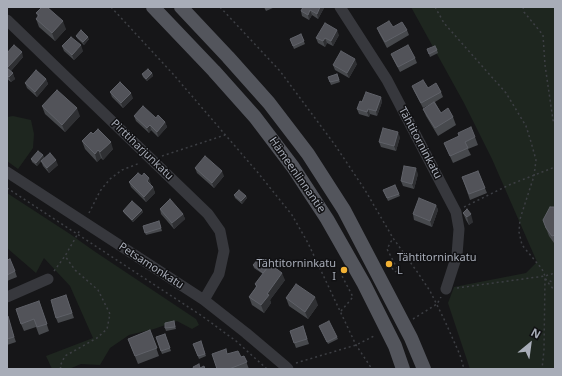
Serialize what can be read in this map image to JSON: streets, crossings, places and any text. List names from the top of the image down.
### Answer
{
  "streets": {
    "main road": ["Hämeenlinnantie"],
    "street": ["Tähtitorninkatu", "Pirttiharjunkatu", "Petsamonkatu"]
  },
  "crossings": [
    ["Pirttiharjunkatu", "Petsamonkatu"]
  ],
  "places": ["Tähtitorninkatu L", "Tähtitorninkatu I"],
  "north": "top right"
}
